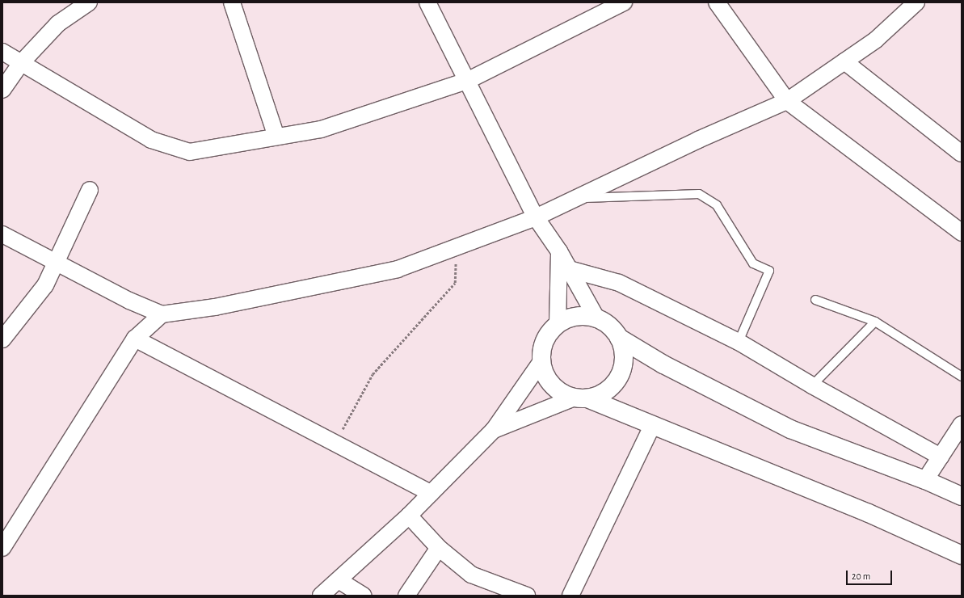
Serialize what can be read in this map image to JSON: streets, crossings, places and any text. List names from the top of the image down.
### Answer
{
  "scale_bar": "20 m"
}
